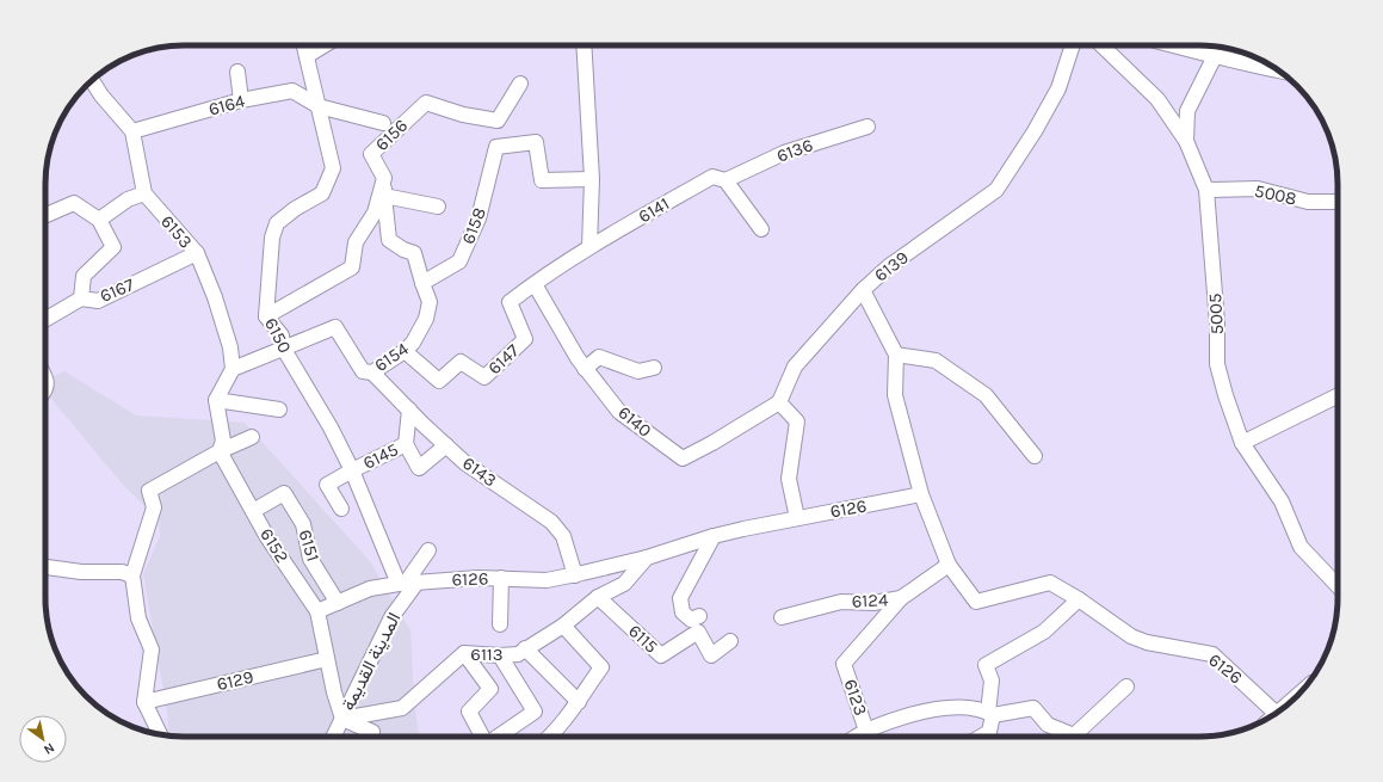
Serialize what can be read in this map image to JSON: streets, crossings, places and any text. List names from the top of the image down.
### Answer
{
  "streets": {
    "street": [
      "6164",
      "6156",
      "6136",
      "5008",
      "6141",
      "6158",
      "6153",
      "6139",
      "6167",
      "5005",
      "6150",
      "6154",
      "6147",
      "6140",
      "6145",
      "6143",
      "6126",
      "6152",
      "6151",
      "6124",
      "6115",
      "6113",
      "المدينة القديمة",
      "6129",
      "6123"
    ]
  },
  "crossings": [
    ["6164", "6150"],
    ["6156", "6150"],
    ["6136", "6141"],
    ["5008", "5005"],
    ["6141", "6147"],
    ["6141", "6140"],
    ["6158", "6154"],
    ["6153", "6167"],
    ["6153", "6154"],
    ["6139", "6140"],
    ["6150", "6154"],
    ["6150", "6145"],
    ["6150", "6126"],
    ["6150", "المدينة القديمة"],
    ["6154", "6147"],
    ["6154", "6143"],
    ["6147", "6140"],
    ["6145", "6143"],
    ["6143", "6126"],
    ["6126", "6152"],
    ["6126", "6151"],
    ["6126", "6124"],
    ["6126", "6113"],
    ["6126", "المدينة القديمة"],
    ["6152", "6151"],
    ["6152", "6113"],
    ["6152", "المدينة القديمة"],
    ["6152", "6129"],
    ["6124", "6123"],
    ["6115", "6113"],
    ["6113", "المدينة القديمة"]
  ],
  "north": "bottom right"
}
